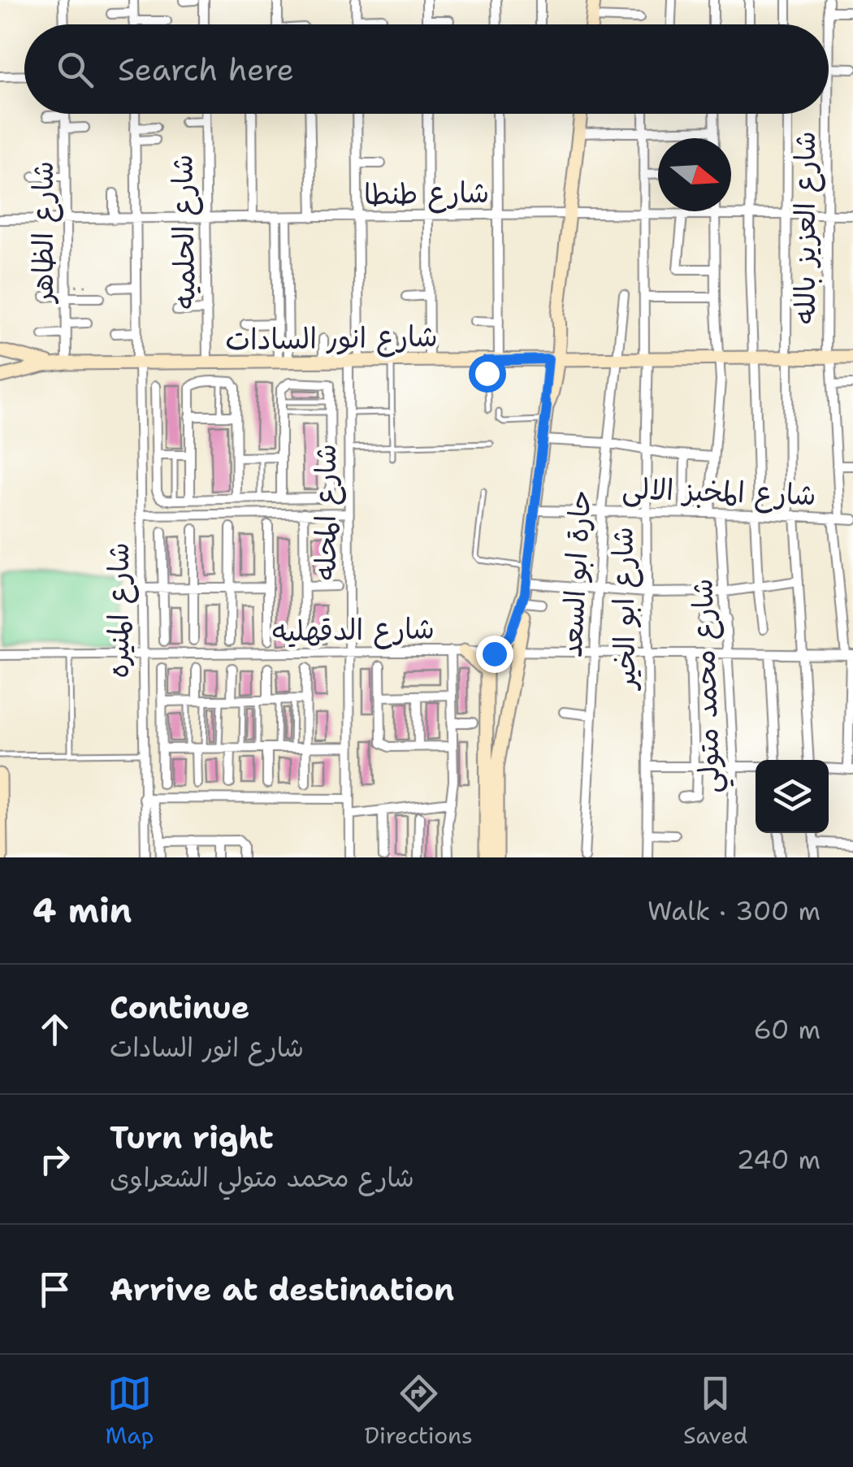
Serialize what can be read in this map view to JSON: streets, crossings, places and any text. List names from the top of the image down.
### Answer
{
  "streets": {
    "street": [
      "شارع طنطا",
      "شارع العزيز بالله",
      "شارع الظاهر",
      "شارع الحلميه",
      "شارع انور السادات",
      "شارع المخبز الالى",
      "شارع المحله",
      "حارة ابو السعد",
      "شارع ابو الخير",
      "شارع المنيره",
      "شارع الدقهليه",
      "شارع محمد متولي"
    ]
  },
  "crossings": [
    ["شارع طنطا", "شارع العزيز بالله"],
    ["شارع طنطا", "شارع الظاهر"],
    ["شارع طنطا", "شارع الحلميه"],
    ["شارع طنطا", "شارع المحله"],
    ["شارع طنطا", "شارع ابو الخير"],
    ["شارع طنطا", "شارع المنيره"],
    ["شارع طنطا", "شارع محمد متولي"],
    ["شارع العزيز بالله", "شارع انور السادات"],
    ["شارع العزيز بالله", "شارع المخبز الالى"],
    ["شارع العزيز بالله", "شارع الدقهليه"],
    ["شارع الظاهر", "شارع انور السادات"],
    ["شارع الحلميه", "شارع انور السادات"],
    ["شارع انور السادات", "شارع المحله"],
    ["شارع انور السادات", "حارة ابو السعد"],
    ["شارع انور السادات", "شارع ابو الخير"],
    ["شارع انور السادات", "شارع المنيره"],
    ["شارع انور السادات", "شارع محمد متولي"],
    ["شارع المخبز الالى", "حارة ابو السعد"],
    ["شارع المخبز الالى", "شارع ابو الخير"],
    ["شارع المخبز الالى", "شارع محمد متولي"],
    ["شارع المحله", "شارع الدقهليه"],
    ["حارة ابو السعد", "شارع الدقهليه"],
    ["شارع ابو الخير", "شارع الدقهليه"],
    ["شارع المنيره", "شارع الدقهليه"],
    ["شارع الدقهليه", "شارع محمد متولي"]
  ],
  "north": "right",
  "page": {
    "search": "Search here",
    "heading": ["4 min", "Walk · 300 m"],
    "list": [
      ["Continue", "شارع انور السادات", "60 m"],
      ["Turn right", "شارع محمد متولي الشعراوى", "240 m"],
      "Arrive at destination"
    ],
    "nav": ["Map", "Directions", "Saved"]
  }
}
